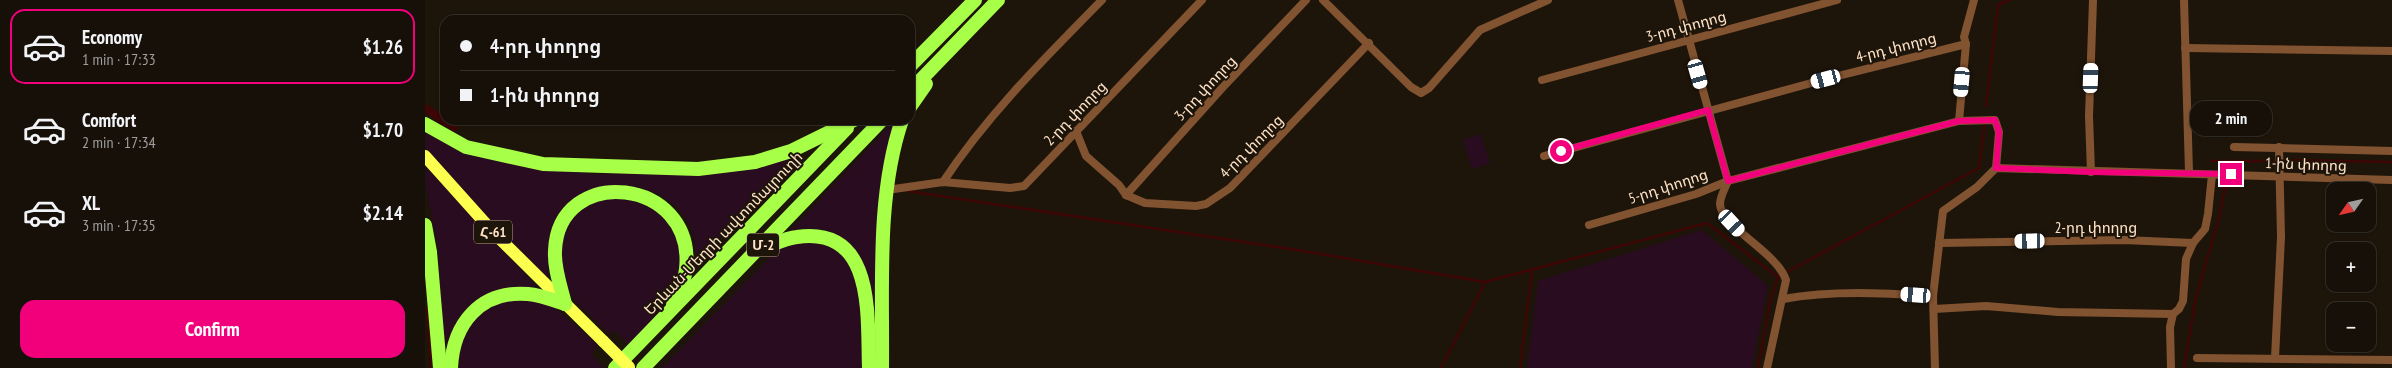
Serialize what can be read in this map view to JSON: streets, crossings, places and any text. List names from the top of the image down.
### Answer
{
  "streets": {
    "highway": ["Երևան-Մեղրի ավտոմայրուղի", "Մ-2"],
    "main road": ["Հ-61"],
    "street": [
      "3-րդ փողոց",
      "4-րդ փողոց",
      "2-րդ փողոց",
      "1-ին փողոց",
      "5-րդ փողոց"
    ]
  },
  "crossings": [
    ["3-րդ փողոց", "4-րդ փողոց"],
    ["1-ին փողոց", "5-րդ փողոց"],
    ["Հ-61", "Մ-2"]
  ],
  "north": "bottom left",
  "page": {
    "list": [
      {
        "name": "Economy",
        "note": "1 min · 17:33",
        "value": "$1.26"
      },
      {
        "name": "Comfort",
        "note": "2 min · 17:34",
        "value": "$1.70"
      },
      {
        "name": "XL",
        "note": "3 min · 17:35",
        "value": "$2.14"
      }
    ],
    "banner": ["4-րդ փողոց", "1-ին փողոց"],
    "bubble": "2 min",
    "map_buttons": ["+", "−"],
    "buttons": "Confirm"
  }
}
